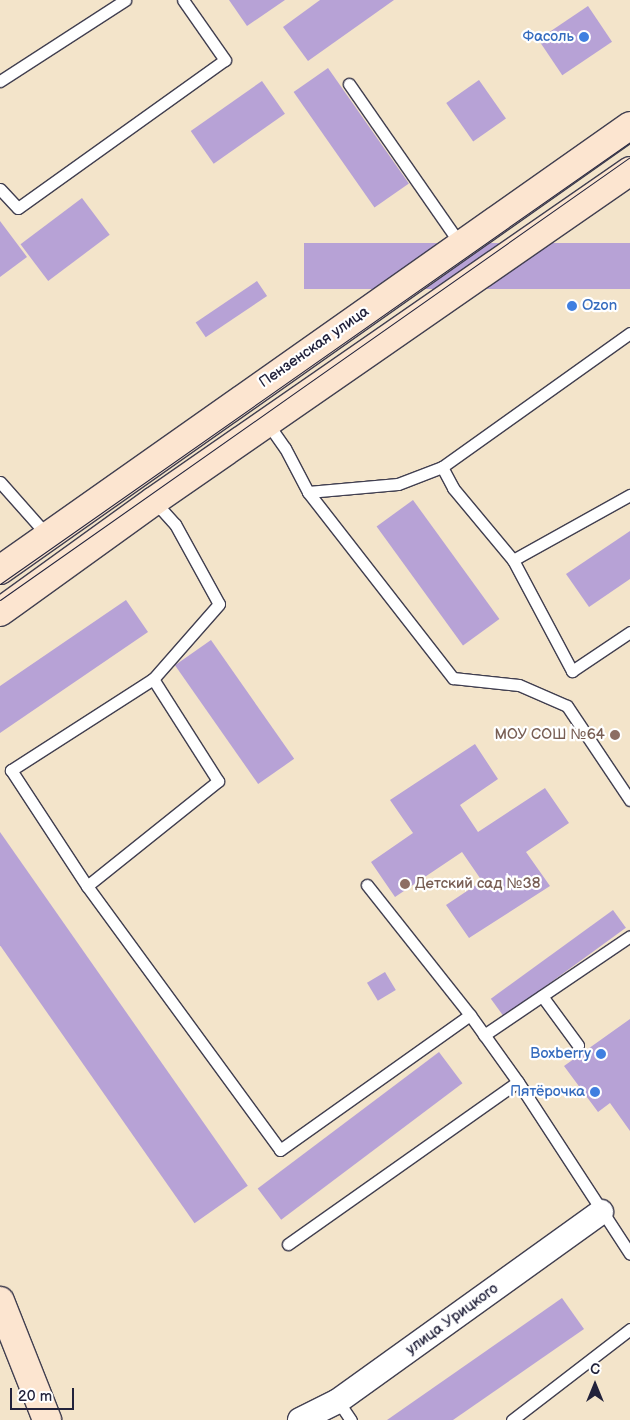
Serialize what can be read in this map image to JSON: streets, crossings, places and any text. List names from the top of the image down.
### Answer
{
  "streets": {
    "main road": ["Пензенская улица"],
    "street": ["улица Урицкого"]
  },
  "places": [
    "Фасоль",
    "Ozon",
    "МОУ СОШ №64",
    "Детский сад №38",
    "Boxberry",
    "Пятёрочка"
  ],
  "scale_bar": "20 m",
  "north": "top"
}
